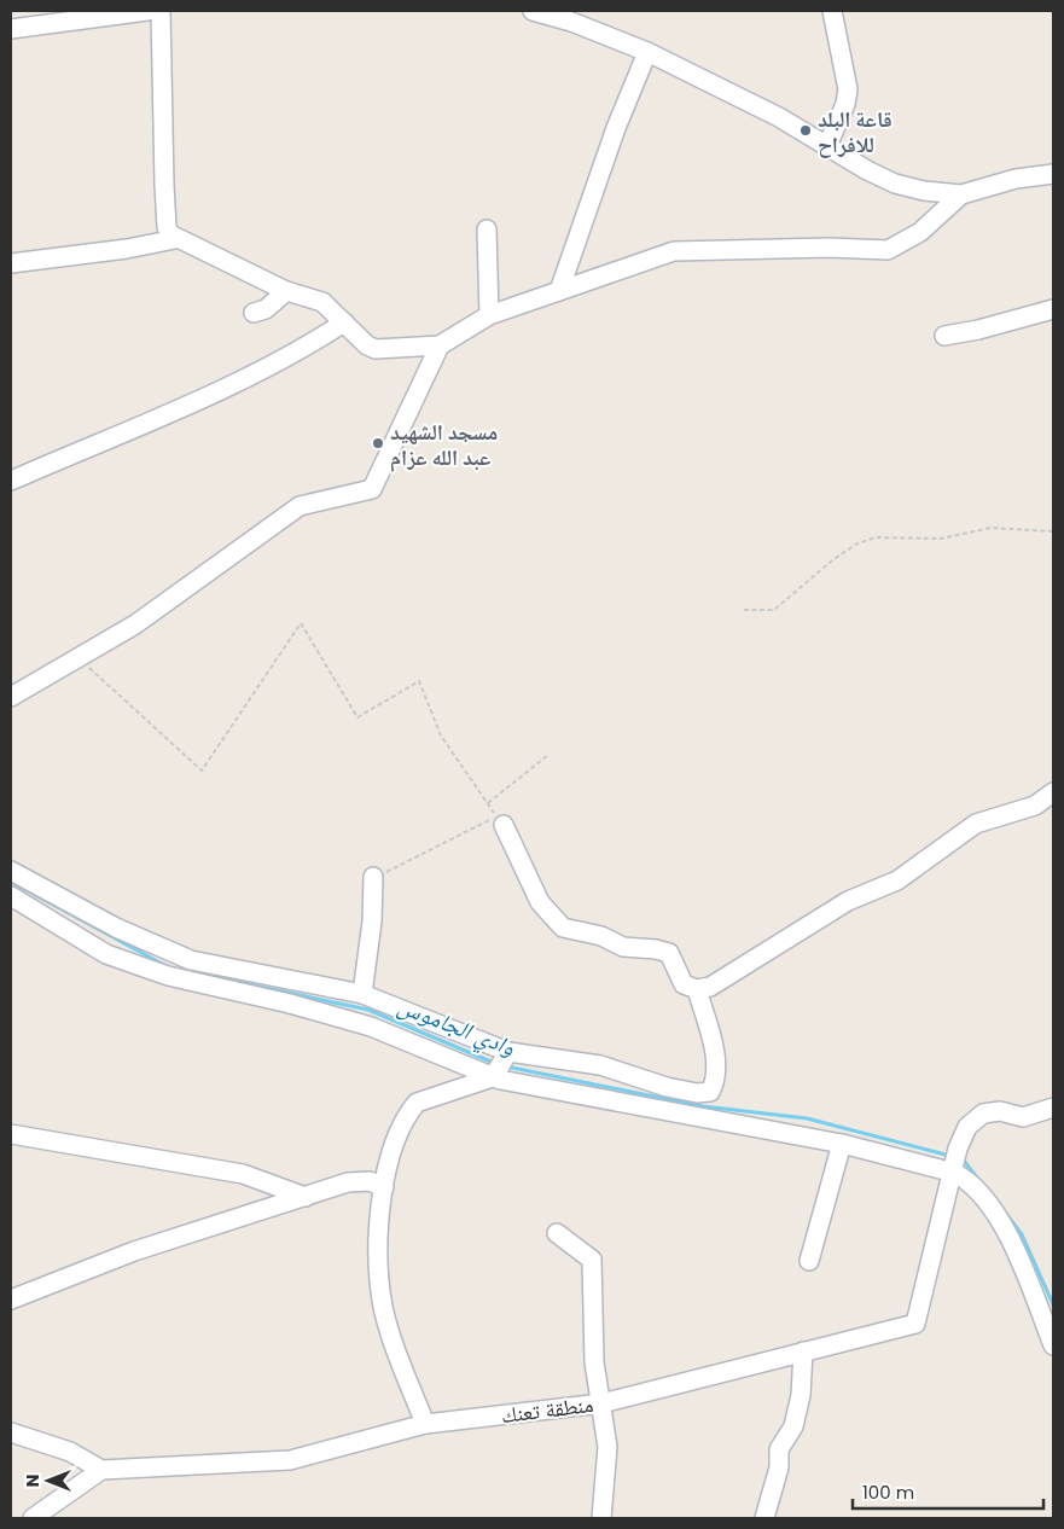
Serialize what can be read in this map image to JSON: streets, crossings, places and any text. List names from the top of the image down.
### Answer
{
  "streets": {
    "street": ["منطقة تعنك"]
  },
  "water": ["وادي الجاموس"],
  "places": ["قاعة البلد للافراح", "مسجد الشهيد عبد الله عزام"],
  "scale_bar": "100 m",
  "north": "left"
}
